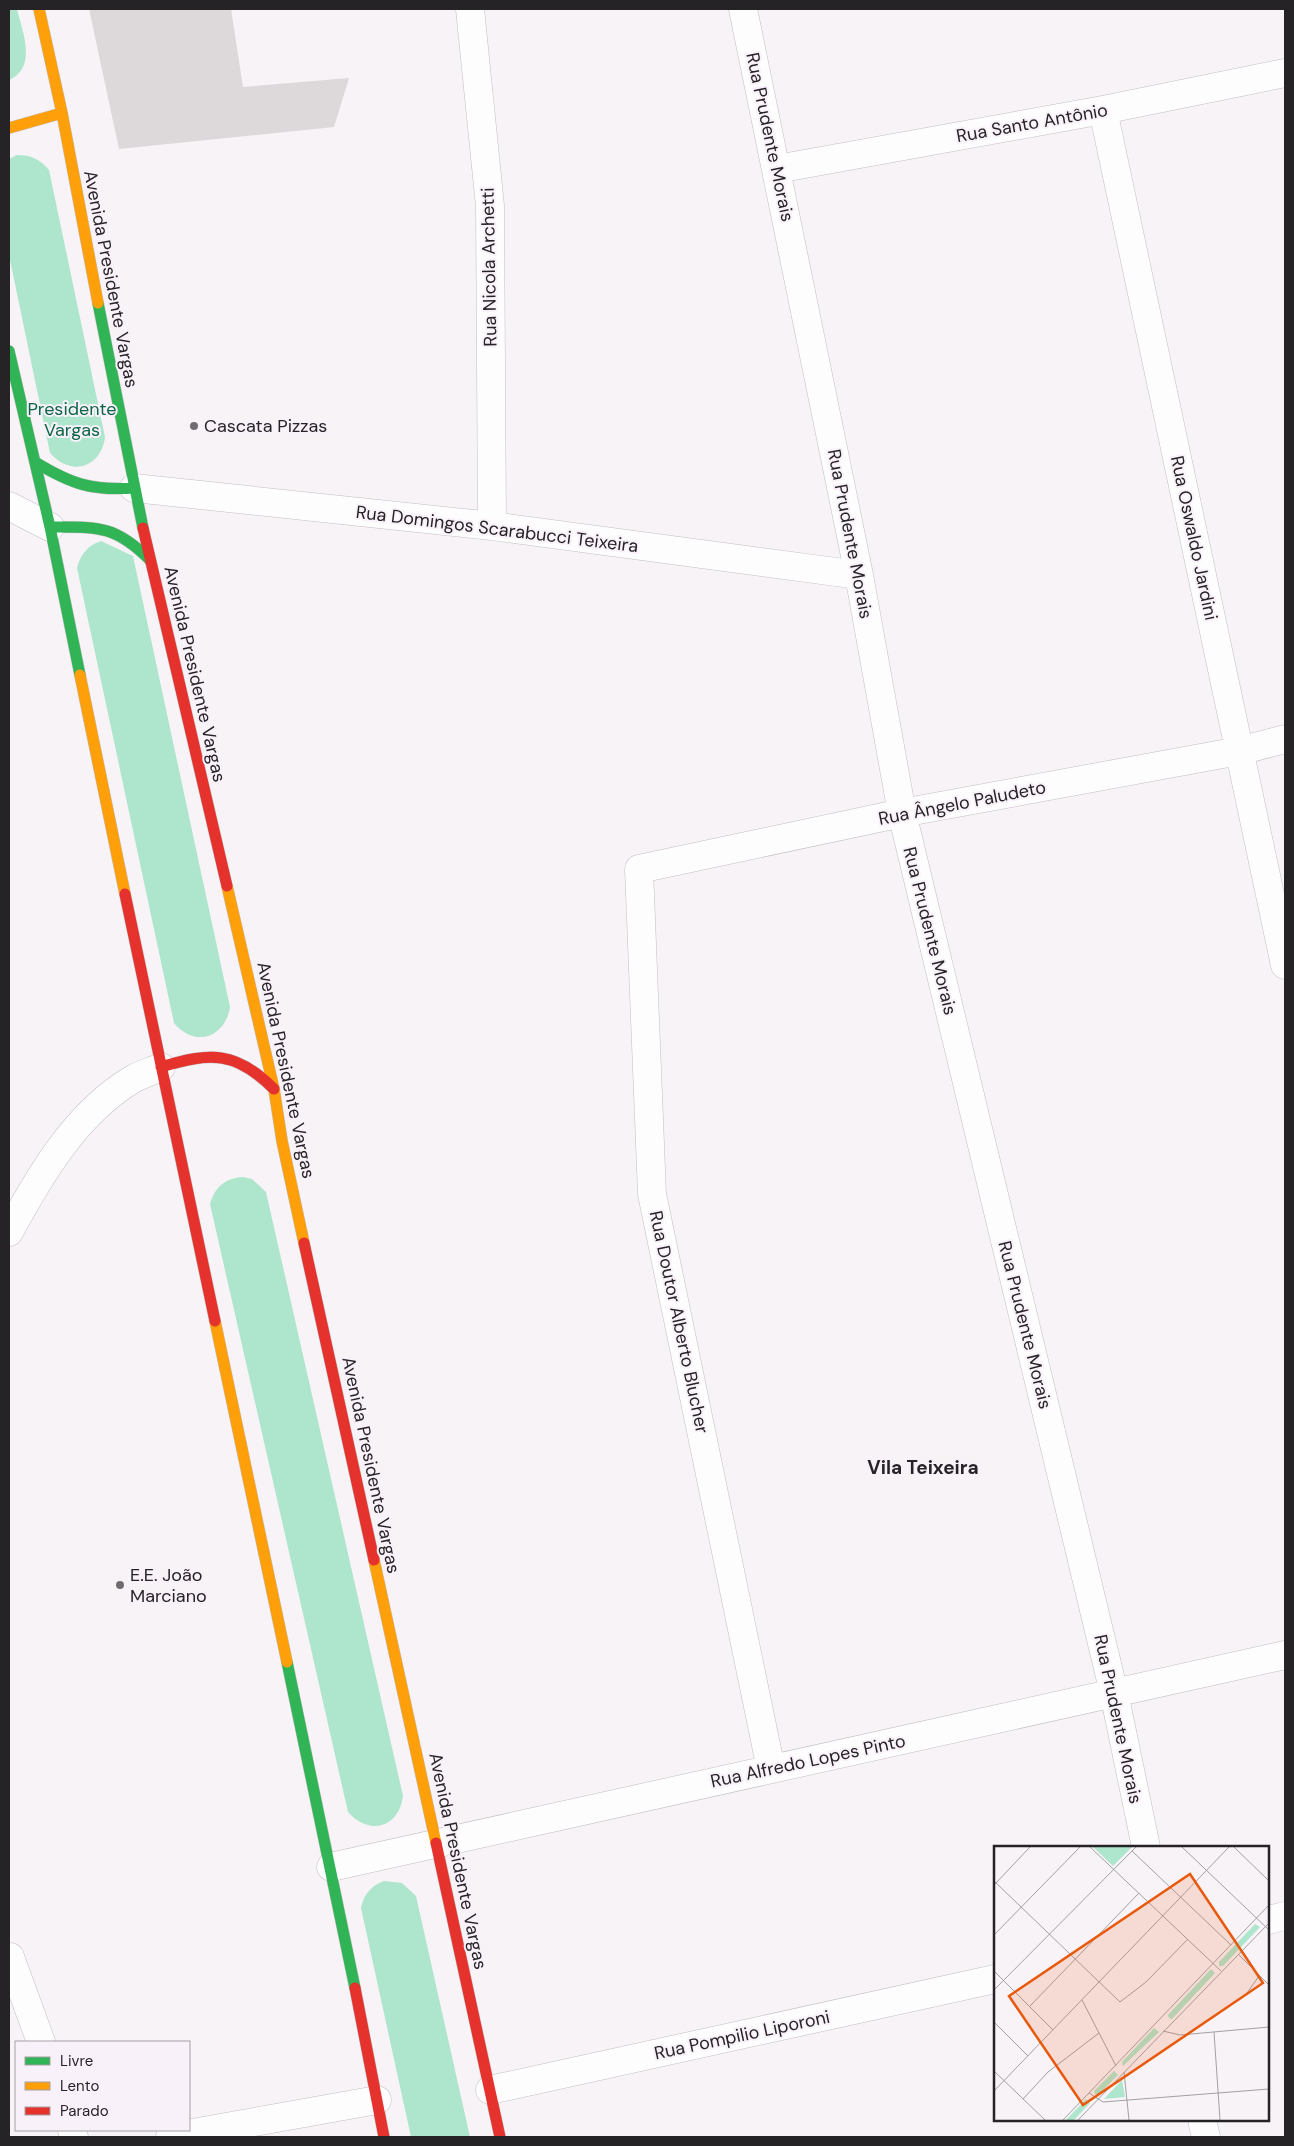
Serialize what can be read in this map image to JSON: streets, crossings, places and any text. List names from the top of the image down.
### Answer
{
  "streets": {
    "main road": ["Avenida Presidente Vargas"],
    "street": [
      "Rua Santo Antônio",
      "Rua Prudente Morais",
      "Rua Nicola Archetti",
      "Rua Domingos Scarabucci Teixeira",
      "Rua Oswaldo Jardini",
      "Rua Ângelo Paludeto",
      "Rua Doutor Alberto Blucher",
      "Rua Alfredo Lopes Pinto",
      "Rua Pompilio Liporoni"
    ]
  },
  "crossings": [
    ["Rua Santo Antônio", "Rua Prudente Morais"],
    ["Rua Santo Antônio", "Rua Oswaldo Jardini"],
    ["Rua Prudente Morais", "Rua Domingos Scarabucci Teixeira"],
    ["Rua Prudente Morais", "Rua Ângelo Paludeto"],
    ["Rua Prudente Morais", "Rua Alfredo Lopes Pinto"],
    ["Rua Nicola Archetti", "Rua Domingos Scarabucci Teixeira"],
    ["Avenida Presidente Vargas", "Rua Domingos Scarabucci Teixeira"],
    ["Avenida Presidente Vargas", "Rua Alfredo Lopes Pinto"],
    ["Avenida Presidente Vargas", "Rua Pompilio Liporoni"],
    ["Rua Oswaldo Jardini", "Rua Ângelo Paludeto"],
    ["Rua Ângelo Paludeto", "Rua Doutor Alberto Blucher"],
    ["Rua Doutor Alberto Blucher", "Rua Alfredo Lopes Pinto"]
  ],
  "districts": ["Vila Teixeira"],
  "parks": ["Presidente Vargas"],
  "places": ["Cascata Pizzas", "E.E. João Marciano"],
  "legend": ["Livre", "Lento", "Parado"]
}
